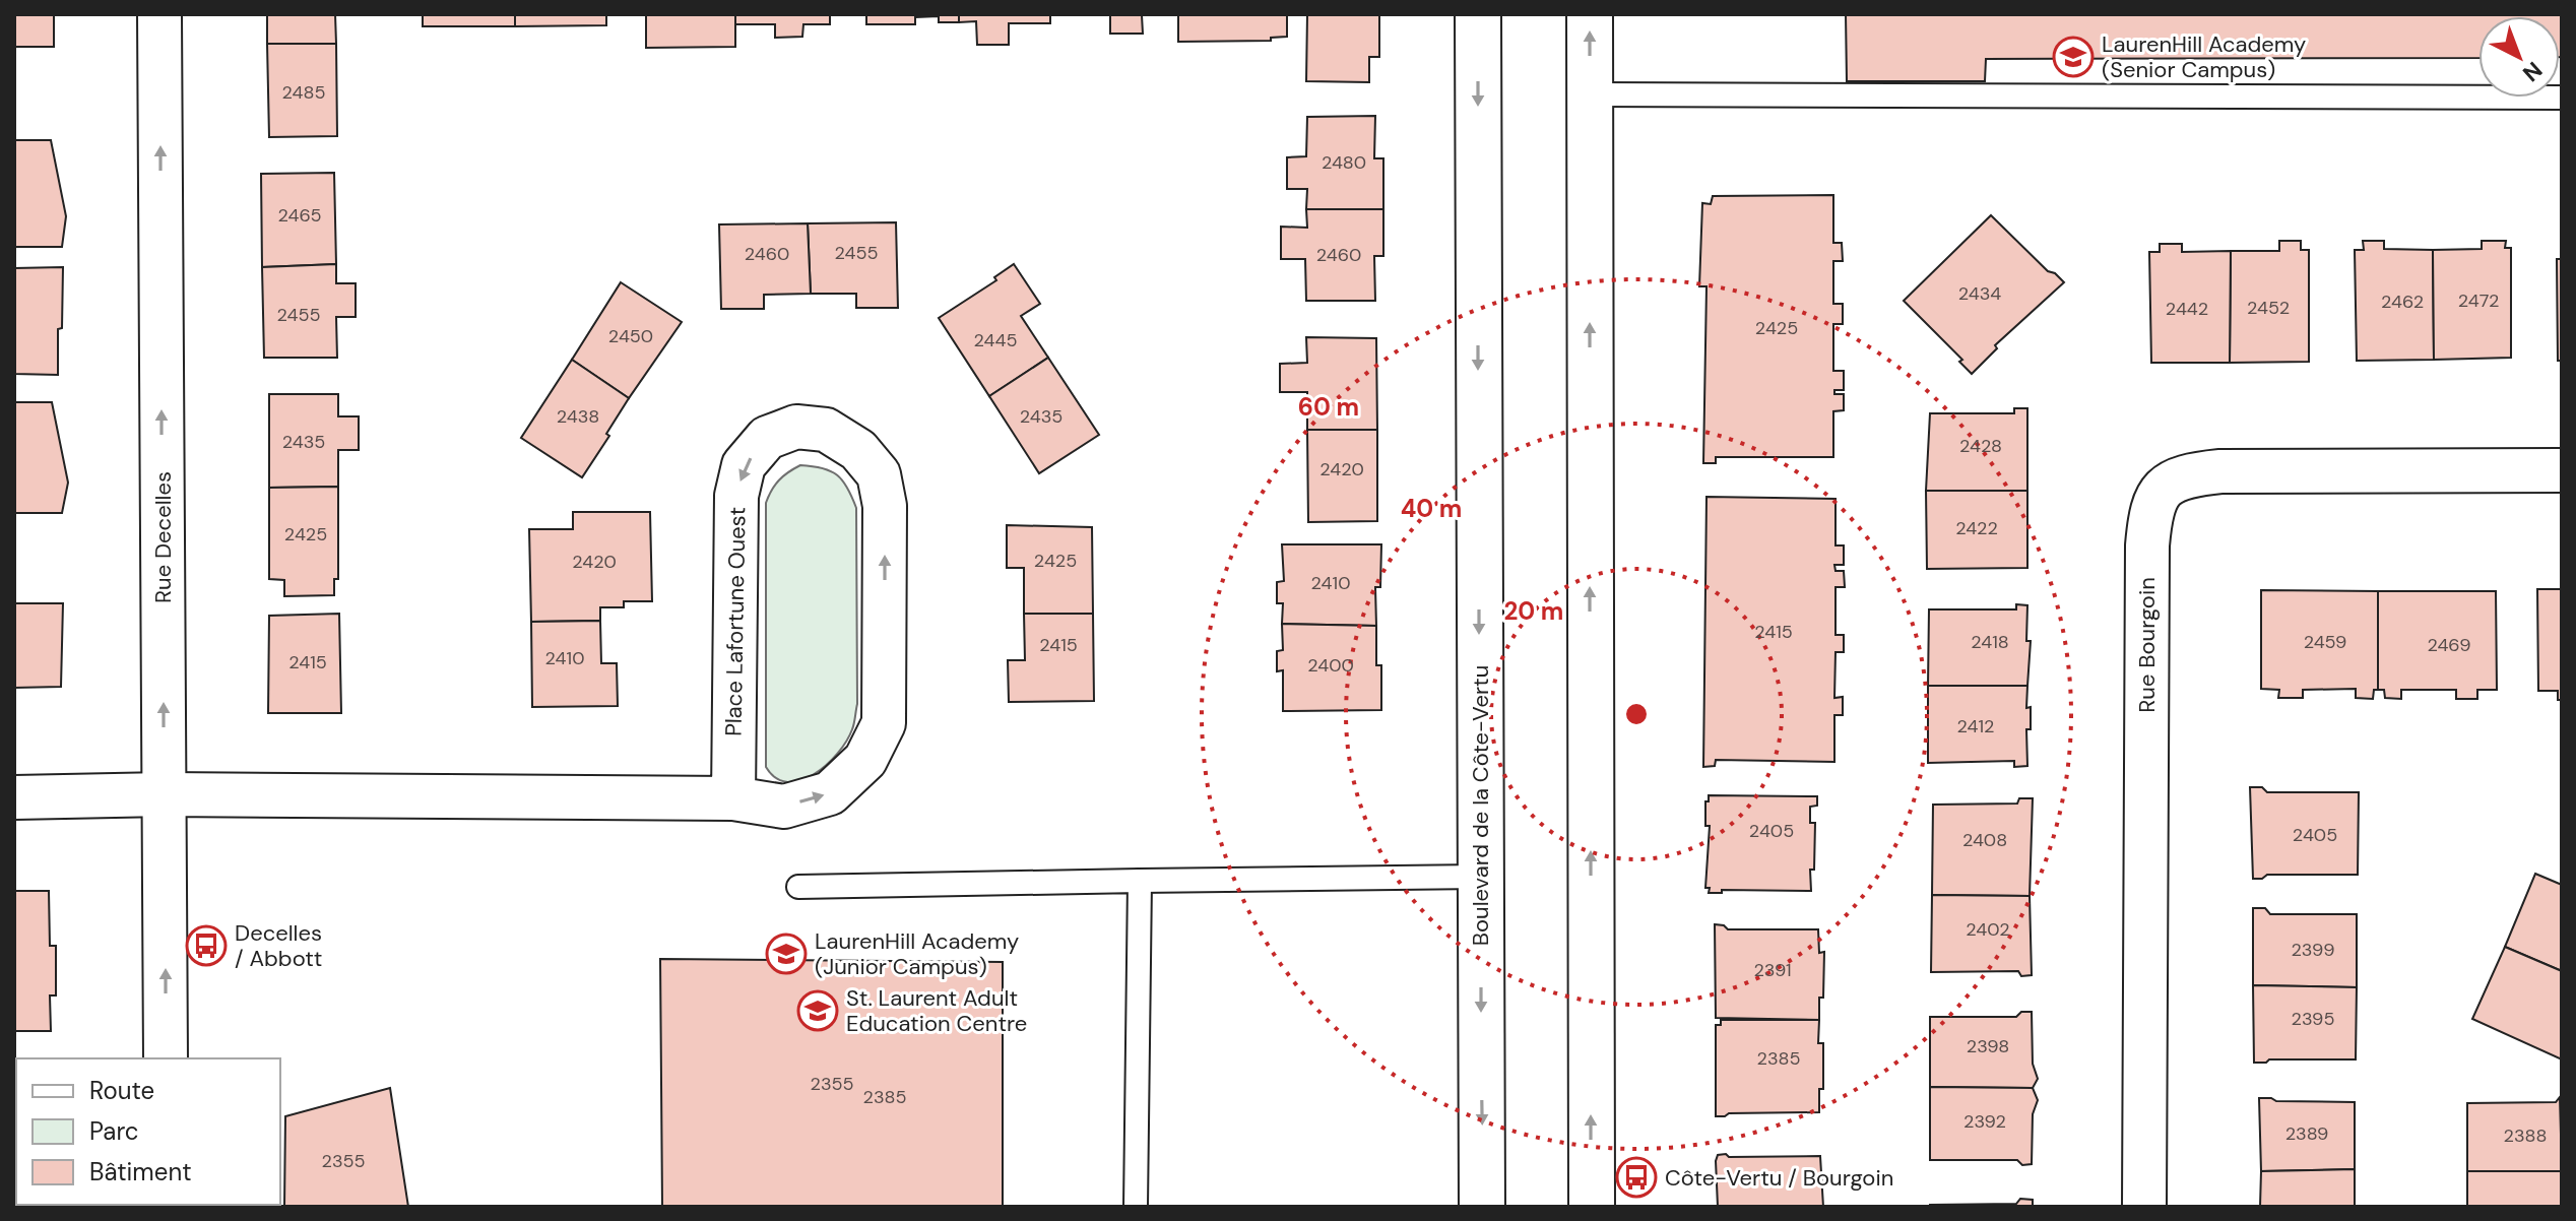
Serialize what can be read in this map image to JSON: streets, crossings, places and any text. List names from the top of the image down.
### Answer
{
  "streets": {
    "main road": ["Boulevard de la Côte-Vertu"],
    "street": ["Rue Decelles", "Place Lafortune Ouest", "Rue Bourgoin"]
  },
  "crossings": [
    ["Rue Decelles", "Place Lafortune Ouest"]
  ],
  "one_way": ["Rue Decelles"],
  "places": {
    "school or university": ["LaurenHill Academy (Senior Campus)", "LaurenHill Academy (Junior Campus)", "St. Laurent Adult Education Centre"],
    "bus stop": ["Decelles / Abbott", "Côte-Vertu / Bourgoin"]
  },
  "house_numbers": [
    "2485",
    "2480",
    "2465",
    "2455",
    "2460",
    "2460",
    "2434",
    "2472",
    "2462",
    "2452",
    "2442",
    "2455",
    "2425",
    "2450",
    "2445",
    "2438",
    "2435",
    "2435",
    "2428",
    "2420",
    "2422",
    "2425",
    "2425",
    "2420",
    "2410",
    "2415",
    "2418",
    "2459",
    "2415",
    "2469",
    "2410",
    "2415",
    "2400",
    "2412",
    "2405",
    "2405",
    "2408",
    "2402",
    "2399",
    "2391",
    "2395",
    "2398",
    "2385",
    "2355",
    "2385",
    "2392",
    "2389",
    "2388",
    "2355"
  ],
  "legend": ["Route", "Parc", "Bâtiment"],
  "north": "bottom right",
  "rings": ["60 m", "40 m", "20 m"]
}
